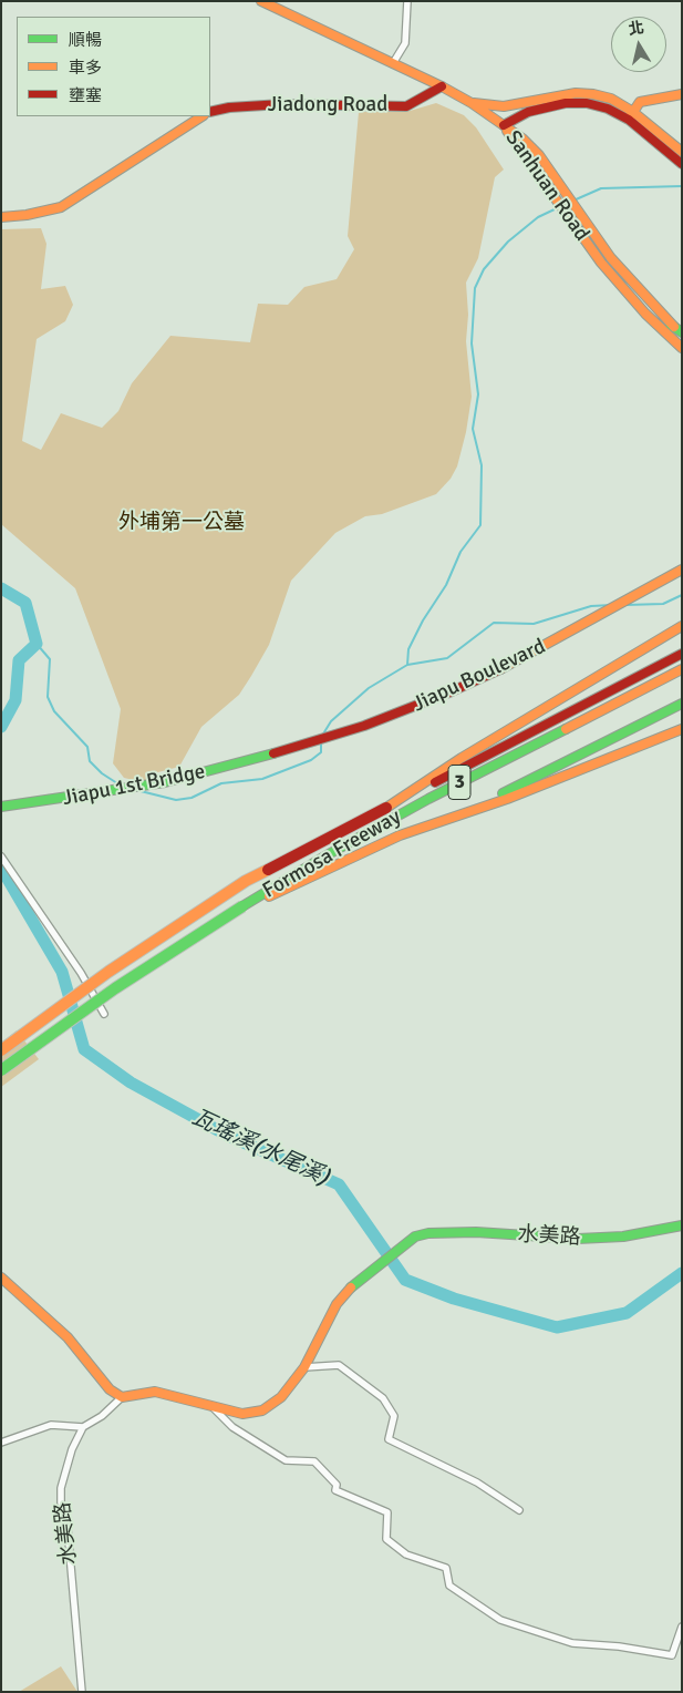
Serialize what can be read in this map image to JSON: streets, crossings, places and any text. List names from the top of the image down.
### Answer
{
  "streets": {
    "main road": [
      "Jiadong Road",
      "Sanhuan Road",
      "Jiapu Boulevard",
      "3",
      "Jiapu 1st Bridge",
      "Formosa Freeway",
      "水美路"
    ]
  },
  "crossings": [
    ["Jiapu Boulevard", "Jiapu 1st Bridge"]
  ],
  "water": ["瓦瑤溪(水尾溪)"],
  "parks": ["外埔第一公墓"],
  "legend": ["順暢", "車多", "壅塞"],
  "north": "top"
}
